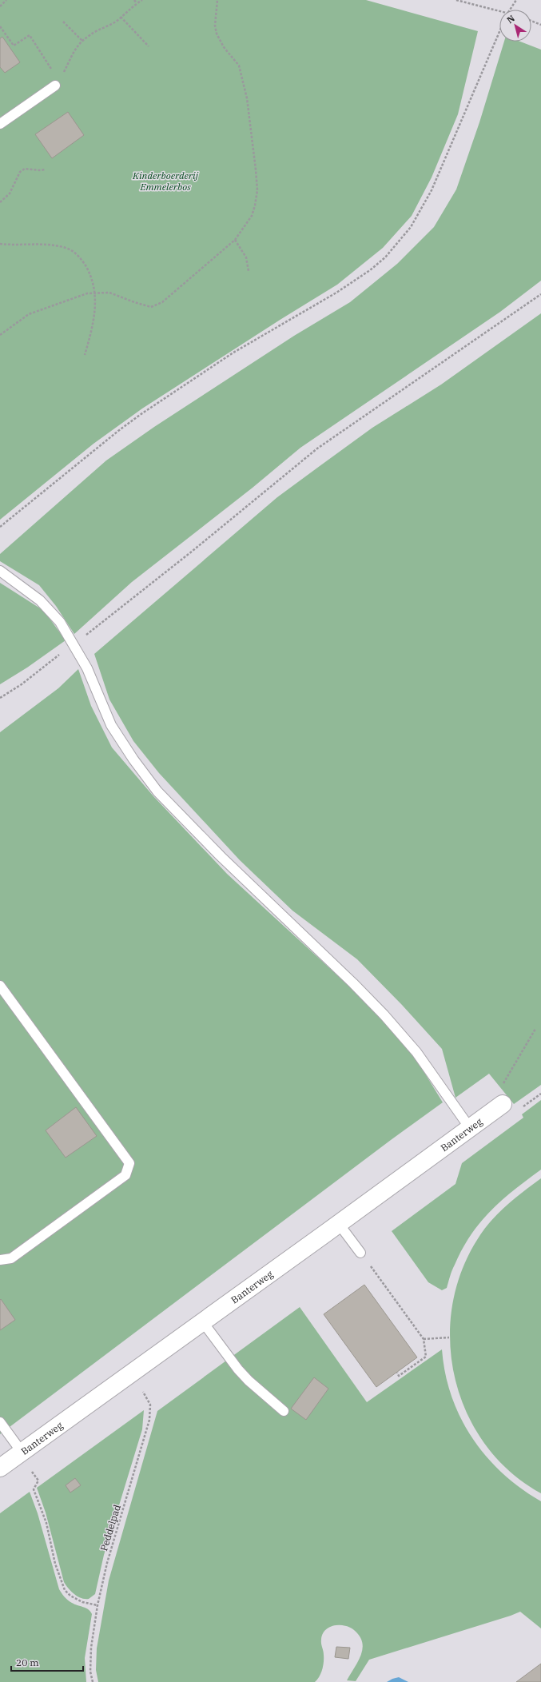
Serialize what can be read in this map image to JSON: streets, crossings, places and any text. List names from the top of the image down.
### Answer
{
  "streets": {
    "street": ["Banterweg"],
    "path": ["Peddelpad"]
  },
  "parks": ["Kinderboerderij Emmelerbos"],
  "scale_bar": "20 m",
  "north": "top left"
}
